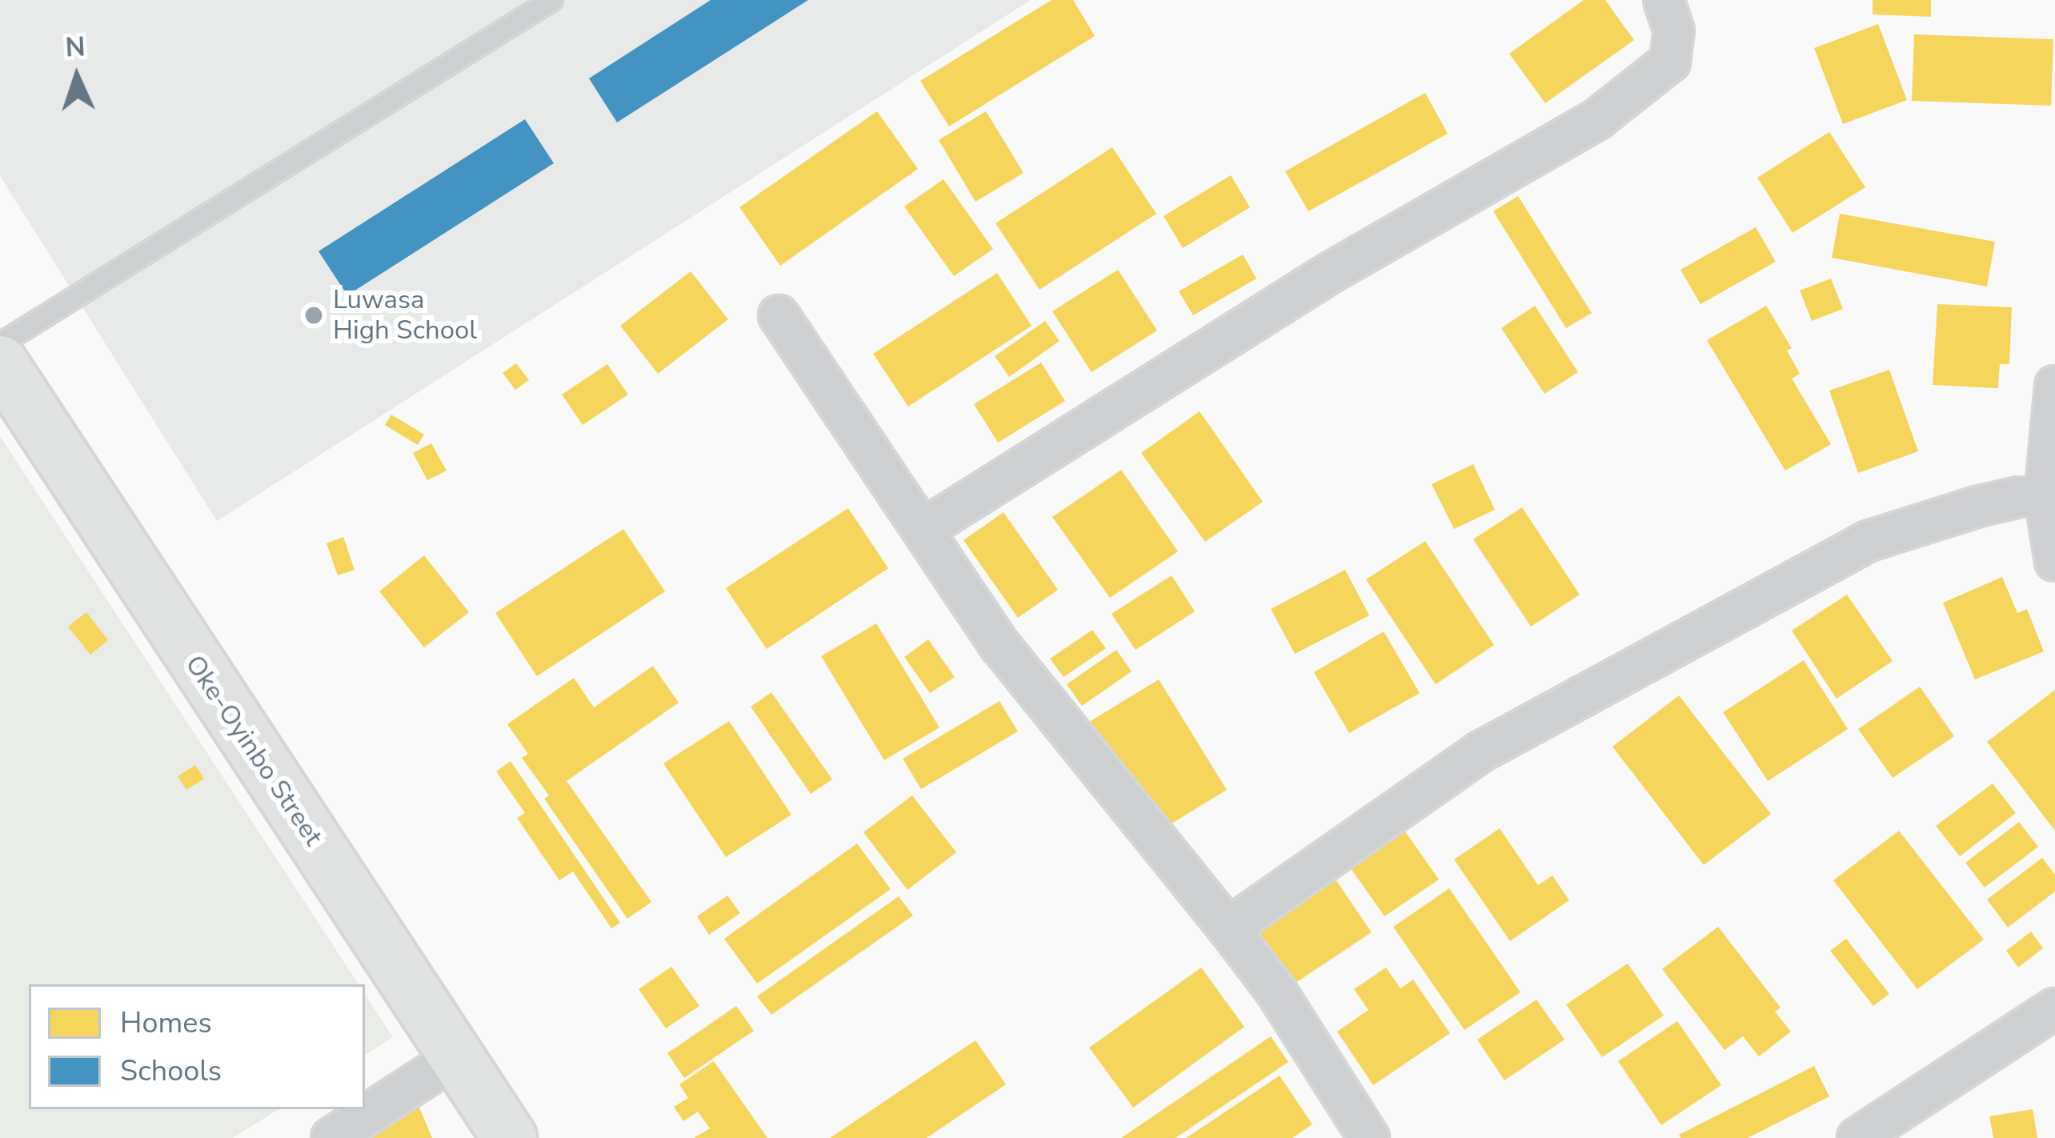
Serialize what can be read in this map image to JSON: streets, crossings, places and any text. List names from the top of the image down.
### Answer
{
  "streets": {
    "main road": ["Oke-Oyinbo Street"]
  },
  "places": ["Luwasa High School"],
  "legend": ["Homes", "Schools"],
  "north": "top"
}
